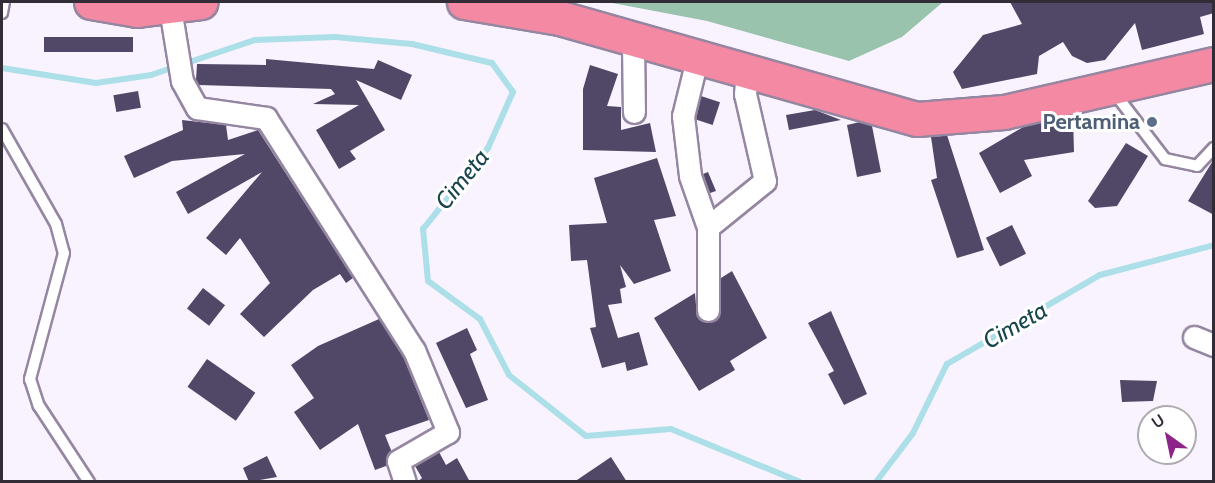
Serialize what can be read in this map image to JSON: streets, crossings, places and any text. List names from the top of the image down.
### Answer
{
  "water": ["Cimeta"],
  "places": ["Pertamina"],
  "north": "top left"
}
